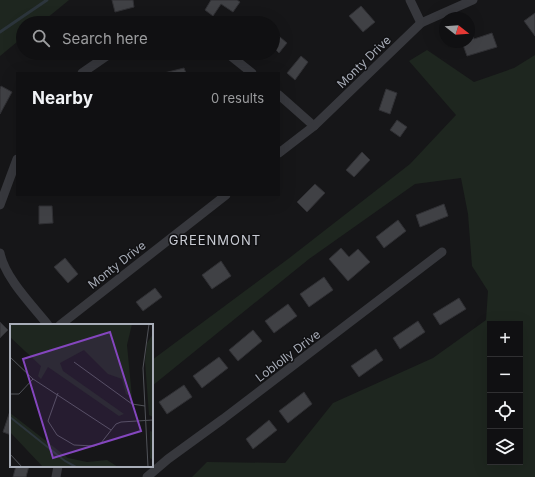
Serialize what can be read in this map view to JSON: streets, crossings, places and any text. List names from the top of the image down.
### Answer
{
  "streets": {
    "street": ["Monty Drive", "Loblolly Drive"]
  },
  "districts": ["GREENMONT"],
  "north": "right",
  "page": {
    "search": "Search here",
    "heading": ["Nearby", "0 results"],
    "map_buttons": ["+", "−"]
  }
}
